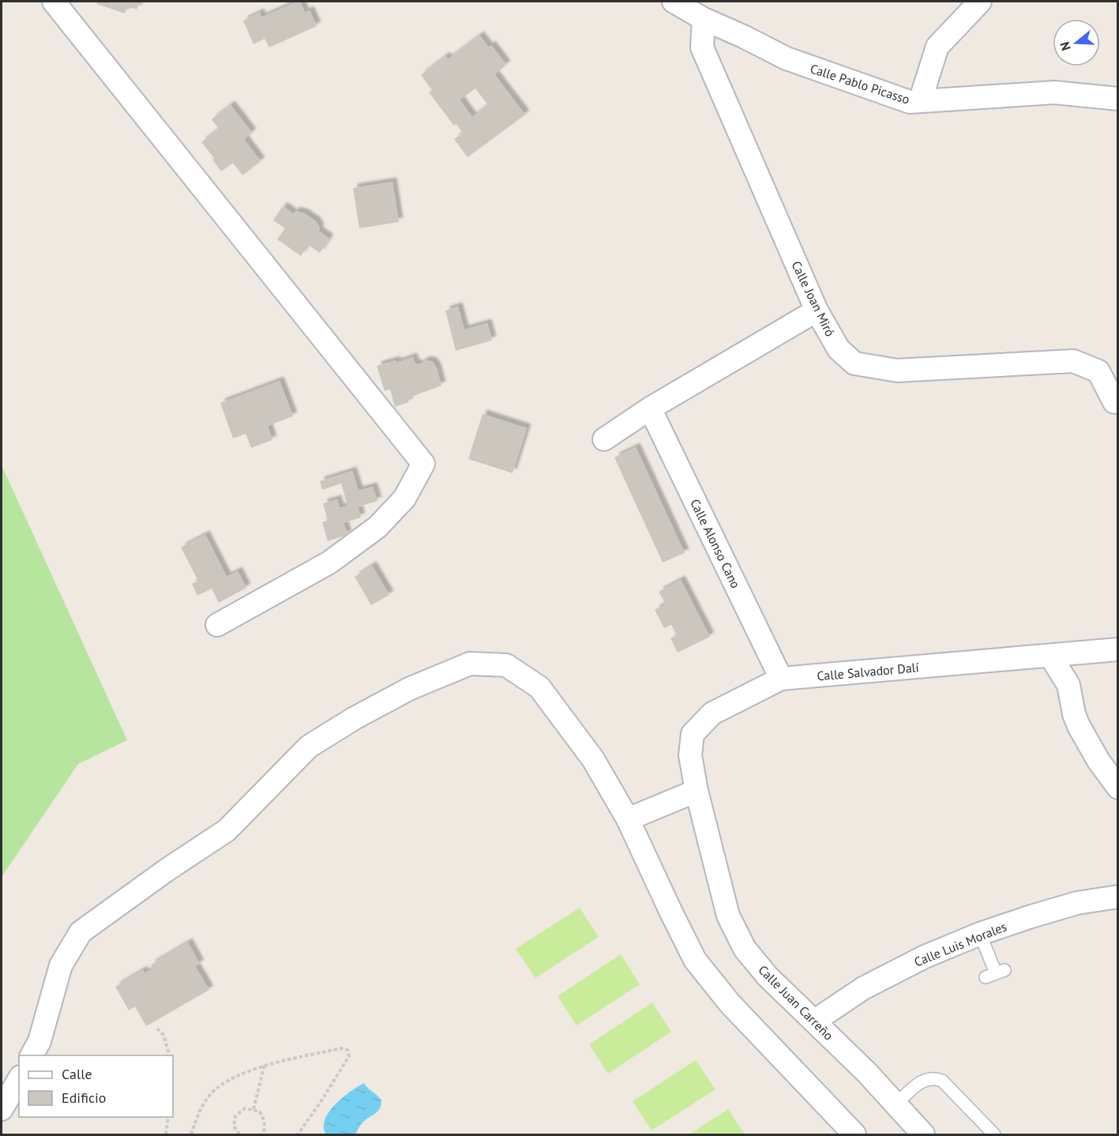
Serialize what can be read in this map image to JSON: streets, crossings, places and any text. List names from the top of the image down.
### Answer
{
  "streets": {
    "street": [
      "Calle Pablo Picasso",
      "Calle Joan Miró",
      "Calle Alonso Cano",
      "Calle Salvador Dalí",
      "Calle Luis Morales",
      "Calle Juan Carreño"
    ]
  },
  "crossings": [
    ["Calle Pablo Picasso", "Calle Joan Miró"],
    ["Calle Alonso Cano", "Calle Salvador Dalí"],
    ["Calle Salvador Dalí", "Calle Juan Carreño"],
    ["Calle Luis Morales", "Calle Juan Carreño"]
  ],
  "legend": ["Calle", "Edificio"],
  "north": "left"
}
